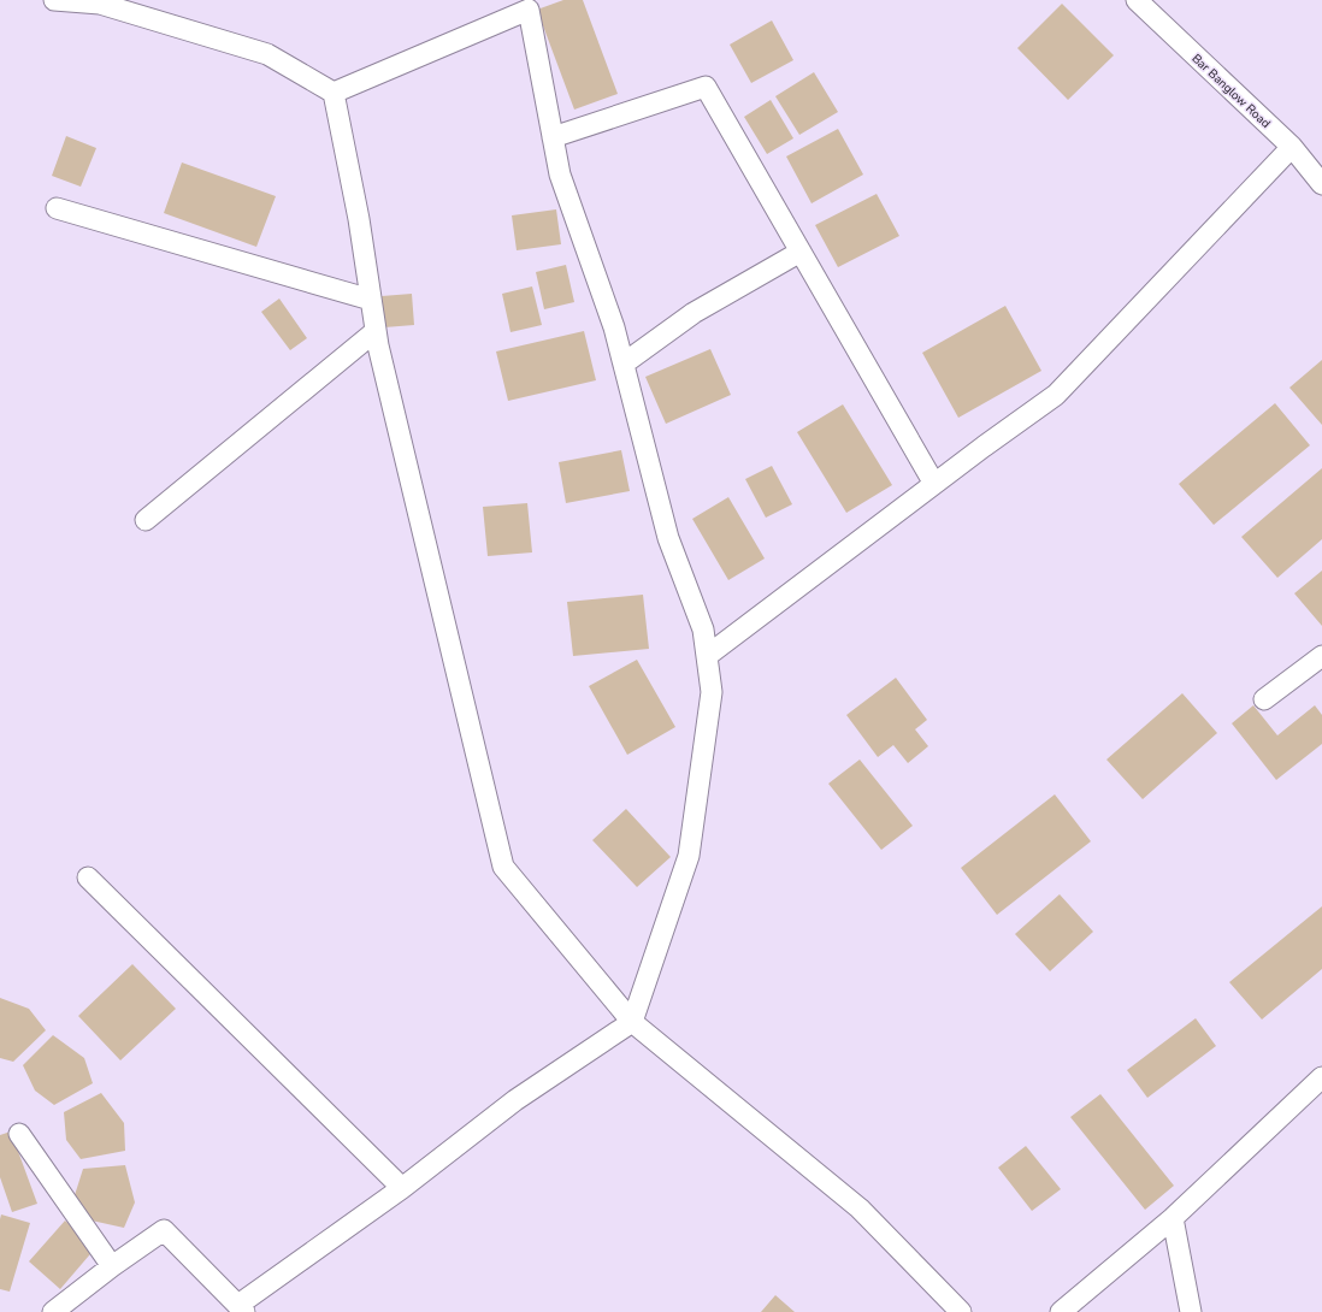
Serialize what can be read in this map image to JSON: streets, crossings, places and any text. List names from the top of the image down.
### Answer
{
  "streets": {
    "street": ["Bar Banglow Road"]
  }
}
